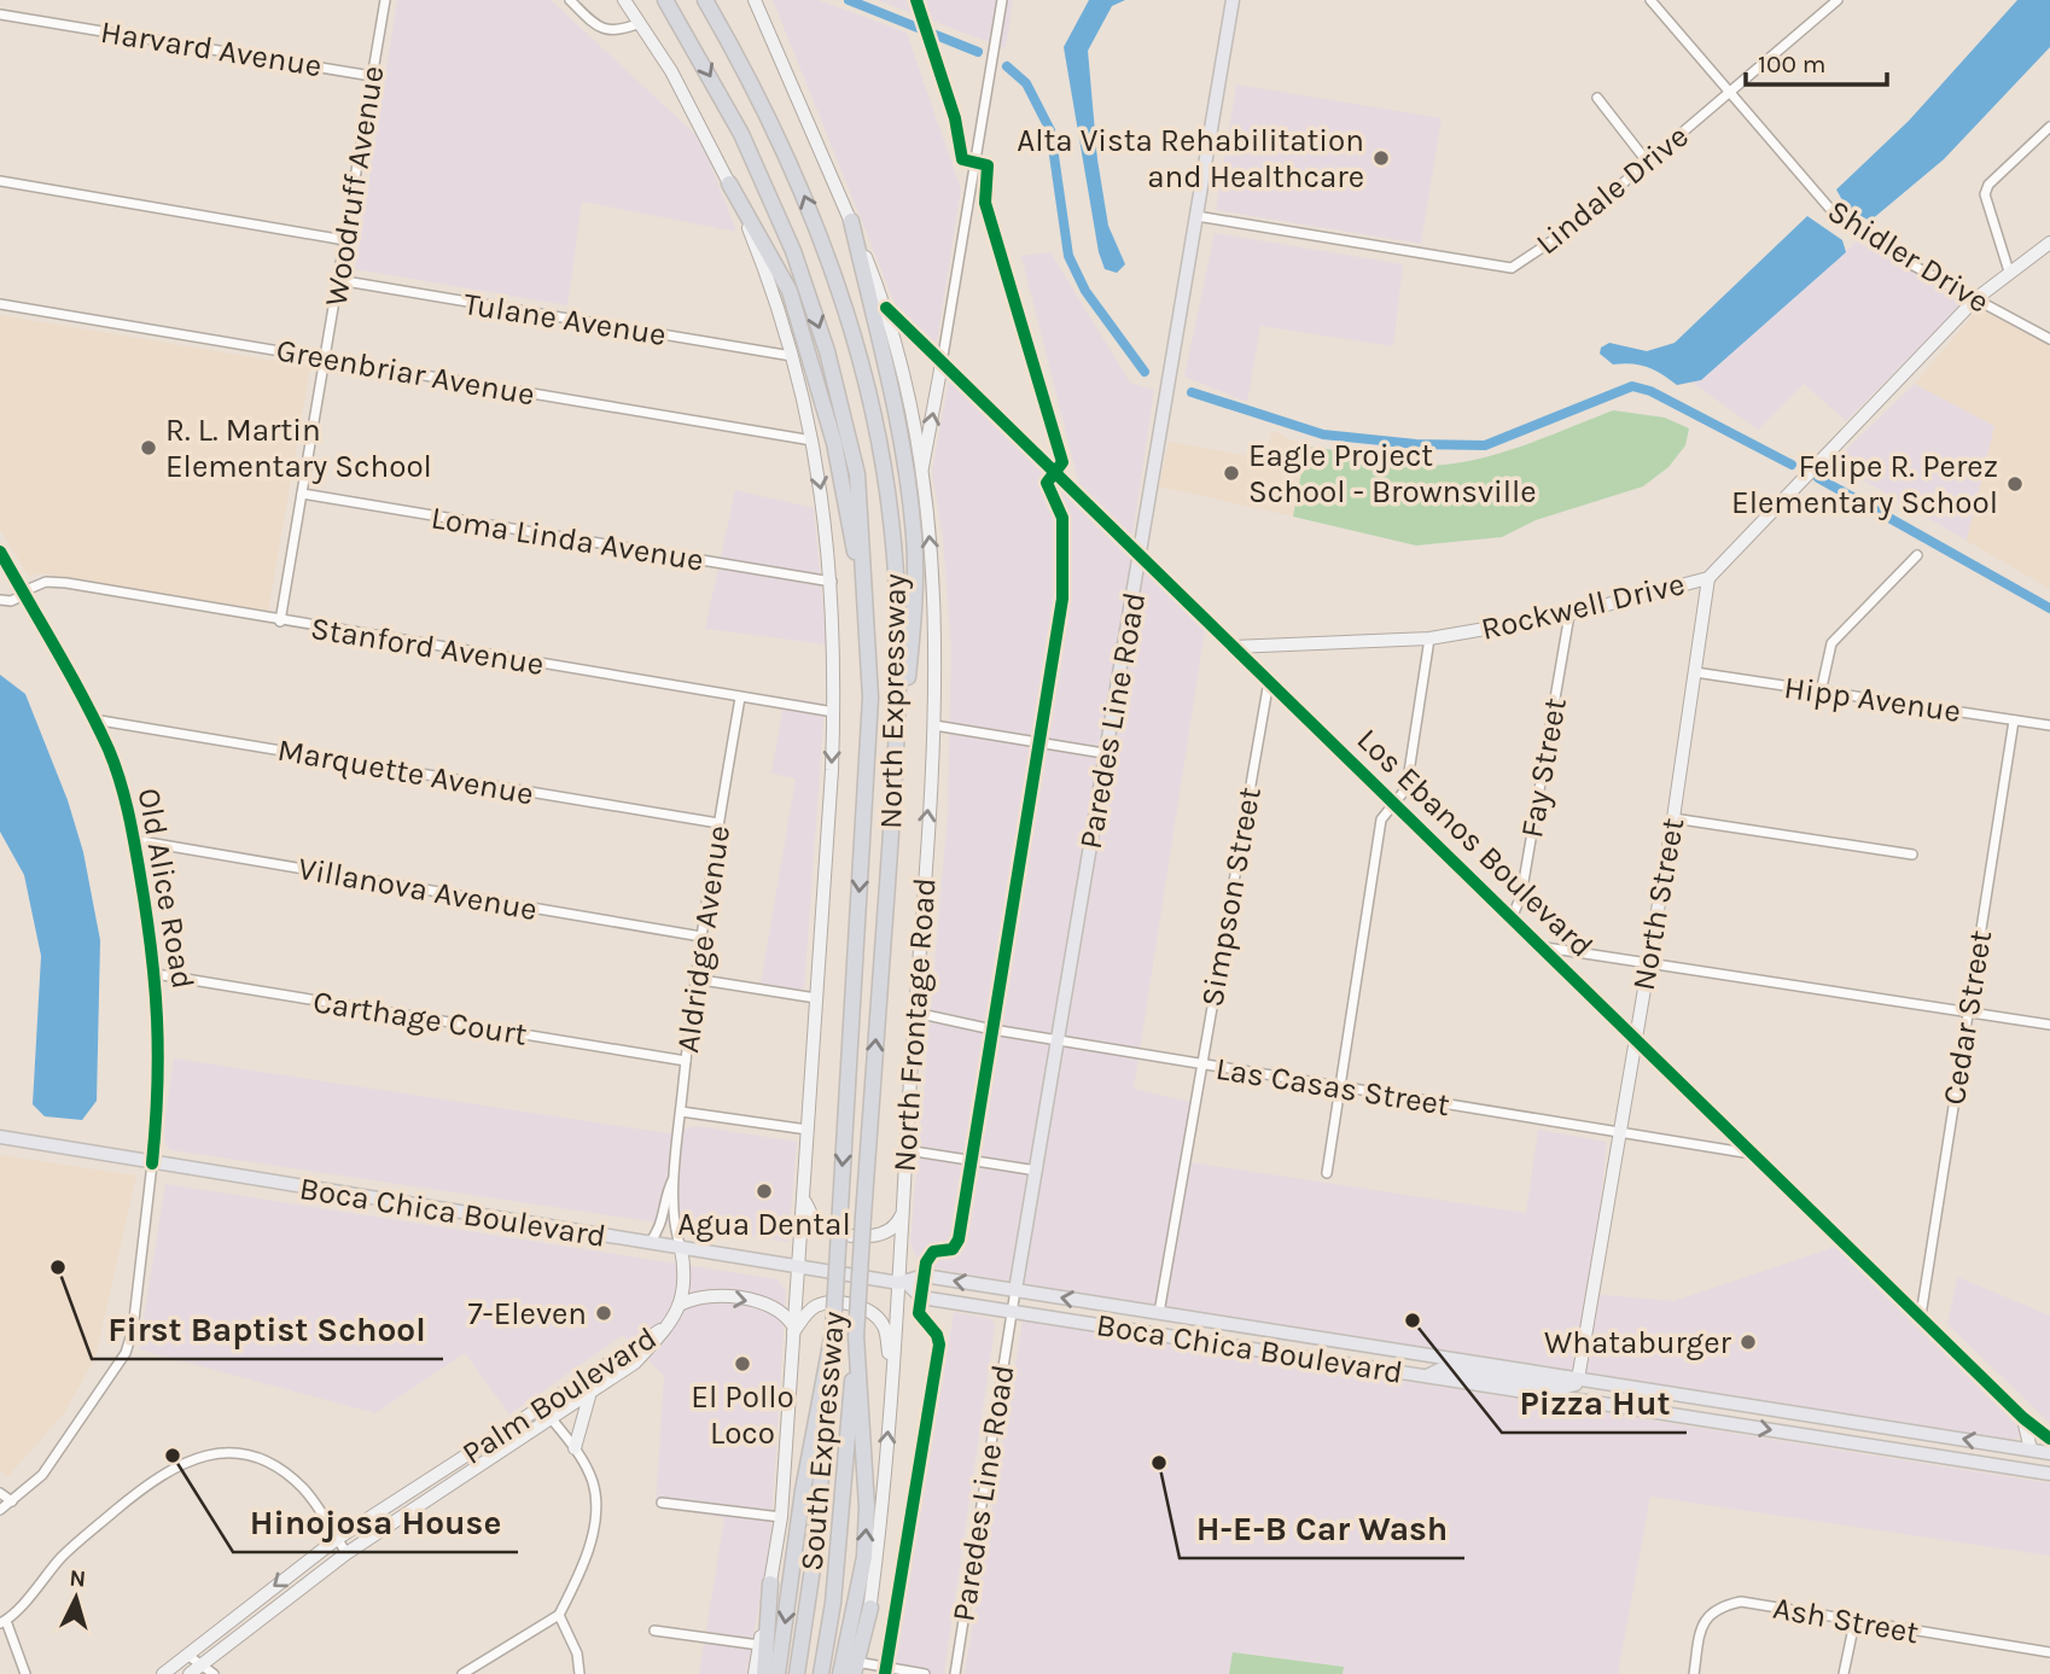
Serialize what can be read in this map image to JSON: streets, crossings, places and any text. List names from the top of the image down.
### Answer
{
  "streets": {
    "highway": ["North Expressway", "South Expressway"],
    "main road": [
      "Rockwell Drive",
      "Paredes Line Road",
      "Los Ebanos Boulevard",
      "Old Alice Road",
      "North Street",
      "North Frontage Road",
      "Boca Chica Boulevard",
      "Palm Boulevard"
    ],
    "street": [
      "Harvard Avenue",
      "Woodruff Avenue",
      "Lindale Drive",
      "Shidler Drive",
      "Tulane Avenue",
      "Greenbriar Avenue",
      "Loma Linda Avenue",
      "Stanford Avenue",
      "Hipp Avenue",
      "Fay Street",
      "Marquette Avenue",
      "Villanova Avenue",
      "Simpson Street",
      "Aldridge Avenue",
      "Carthage Court",
      "Cedar Street",
      "Las Casas Street",
      "Ash Street"
    ]
  },
  "crossings": [
    ["Harvard Avenue", "Woodruff Avenue"],
    ["Woodruff Avenue", "Tulane Avenue"],
    ["Woodruff Avenue", "Greenbriar Avenue"],
    ["Woodruff Avenue", "Loma Linda Avenue"],
    ["Woodruff Avenue", "Stanford Avenue"],
    ["Lindale Drive", "Shidler Drive"],
    ["Lindale Drive", "Paredes Line Road"],
    ["Shidler Drive", "Rockwell Drive"],
    ["Tulane Avenue", "North Expressway"],
    ["Greenbriar Avenue", "North Expressway"],
    ["Loma Linda Avenue", "North Expressway"],
    ["Rockwell Drive", "Fay Street"],
    ["Rockwell Drive", "Los Ebanos Boulevard"],
    ["Rockwell Drive", "North Street"],
    ["Stanford Avenue", "North Expressway"],
    ["Stanford Avenue", "Old Alice Road"],
    ["Stanford Avenue", "Aldridge Avenue"],
    ["Hipp Avenue", "North Street"],
    ["Hipp Avenue", "Cedar Street"],
    ["North Expressway", "Boca Chica Boulevard"],
    ["North Expressway", "South Expressway"],
    ["Paredes Line Road", "Los Ebanos Boulevard"],
    ["Paredes Line Road", "Las Casas Street"],
    ["Paredes Line Road", "Boca Chica Boulevard"],
    ["Fay Street", "Los Ebanos Boulevard"],
    ["Marquette Avenue", "Old Alice Road"],
    ["Marquette Avenue", "Aldridge Avenue"],
    ["Los Ebanos Boulevard", "Simpson Street"],
    ["Los Ebanos Boulevard", "North Street"],
    ["Los Ebanos Boulevard", "Cedar Street"],
    ["Los Ebanos Boulevard", "North Frontage Road"],
    ["Los Ebanos Boulevard", "Las Casas Street"],
    ["Old Alice Road", "Villanova Avenue"],
    ["Old Alice Road", "Carthage Court"],
    ["Old Alice Road", "Boca Chica Boulevard"],
    ["Villanova Avenue", "Aldridge Avenue"],
    ["Simpson Street", "Las Casas Street"],
    ["Simpson Street", "Boca Chica Boulevard"],
    ["North Street", "Las Casas Street"],
    ["North Street", "Boca Chica Boulevard"],
    ["Aldridge Avenue", "Carthage Court"],
    ["Aldridge Avenue", "Boca Chica Boulevard"],
    ["Aldridge Avenue", "Palm Boulevard"],
    ["North Frontage Road", "Las Casas Street"],
    ["North Frontage Road", "Boca Chica Boulevard"],
    ["Boca Chica Boulevard", "Palm Boulevard"],
    ["Boca Chica Boulevard", "South Expressway"]
  ],
  "one_way": ["North Frontage Road"],
  "places": [
    "Alta Vista Rehabilitation and Healthcare",
    "R. L. Martin Elementary School",
    "Eagle Project School - Brownsville",
    "Felipe R. Perez Elementary School",
    "Agua Dental",
    "First Baptist School",
    "7-Eleven",
    "Pizza Hut",
    "Whataburger",
    "El Pollo Loco",
    "Hinojosa House",
    "H-E-B Car Wash"
  ],
  "scale_bar": "100 m",
  "north": "top"
}
